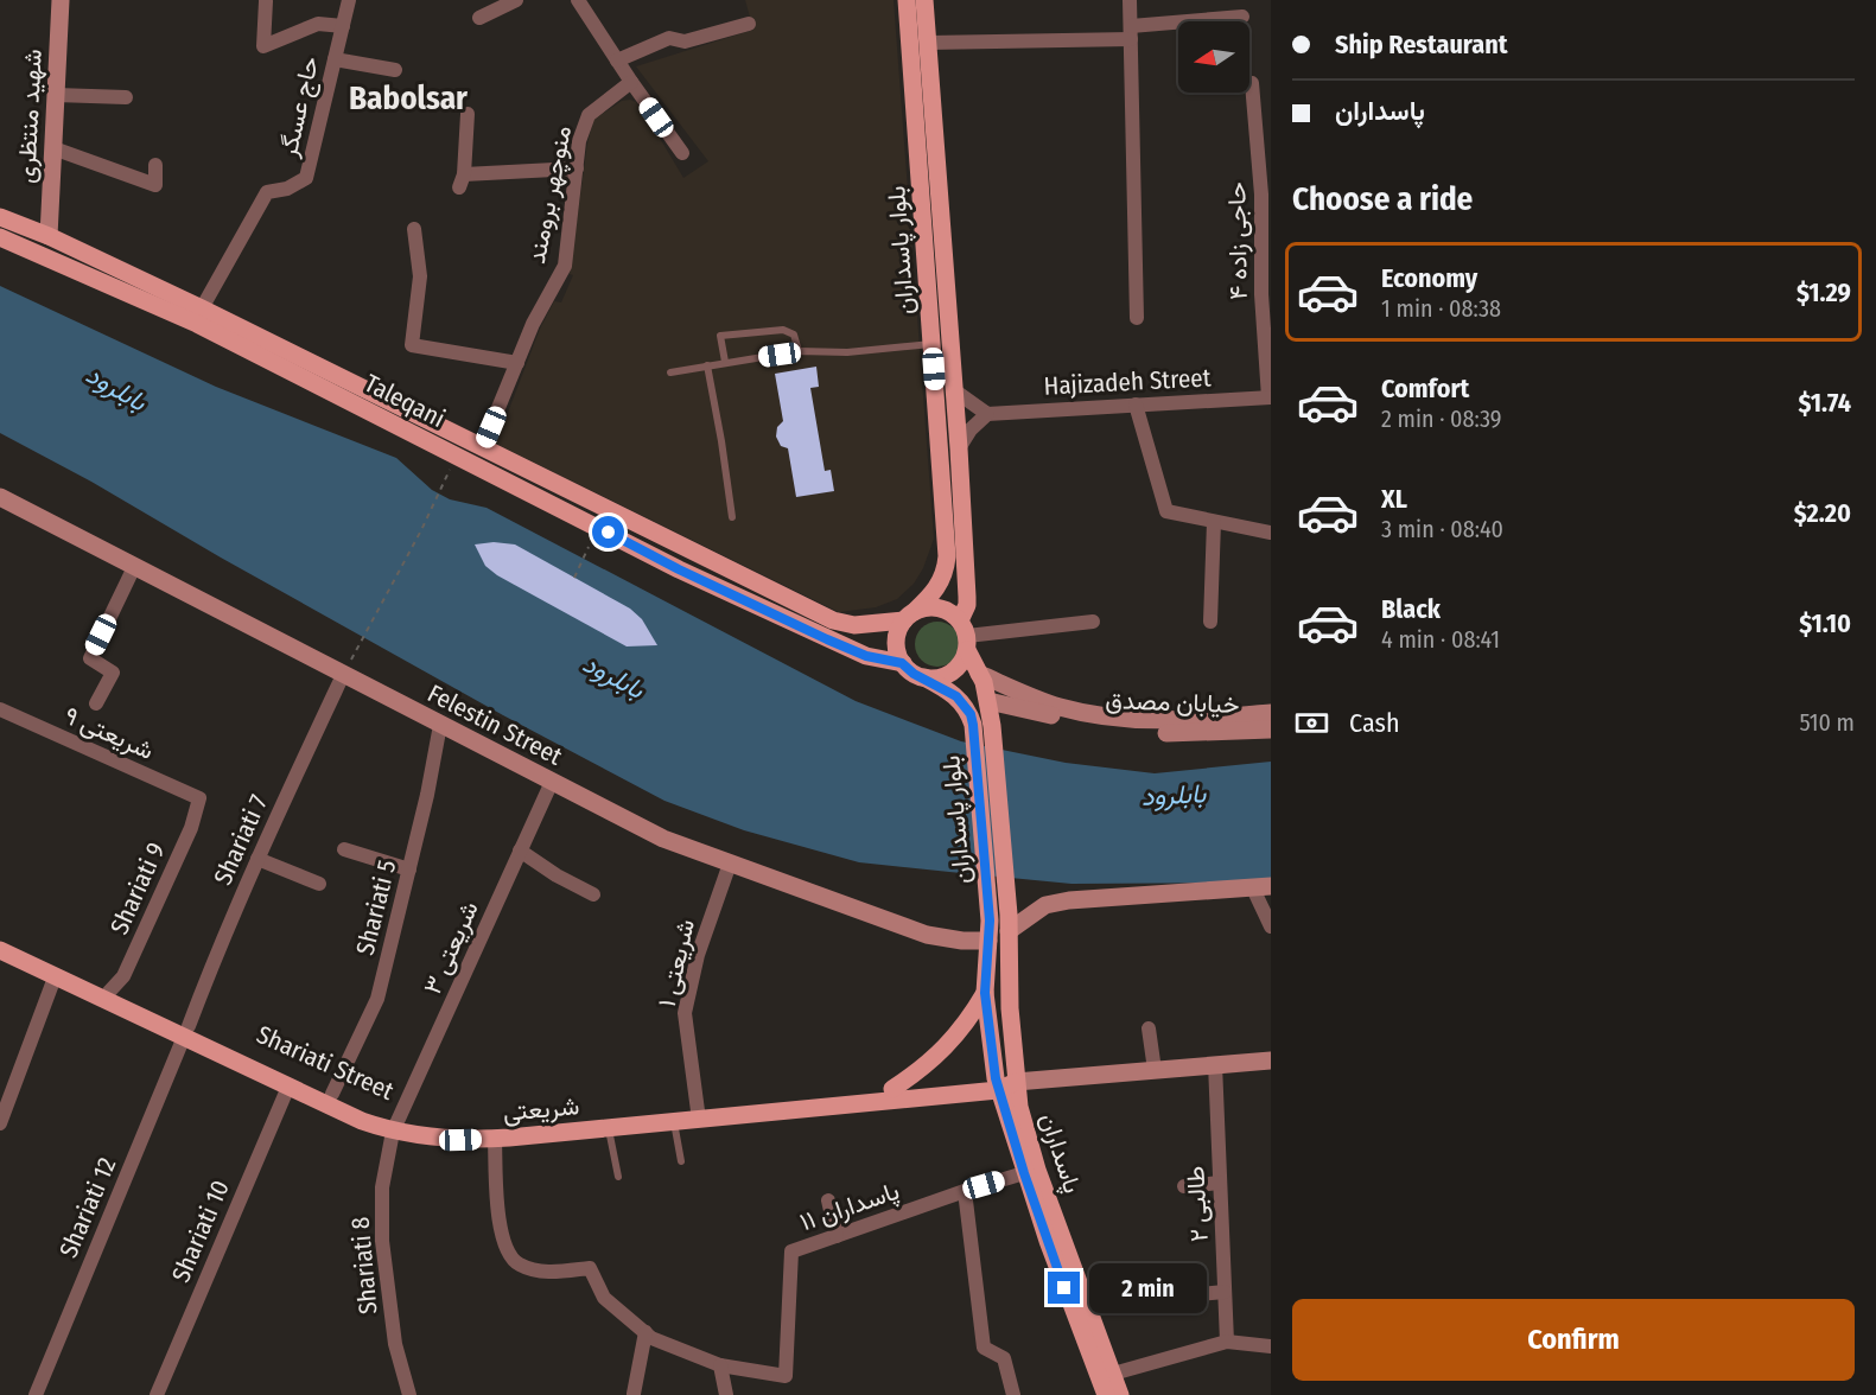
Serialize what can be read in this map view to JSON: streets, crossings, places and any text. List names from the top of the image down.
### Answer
{
  "streets": {
    "main road": [
      "شهید منتظری",
      "بلوار پاسداران",
      "Taleqani",
      "خیابان مصدق",
      "Felestin Street",
      "Shariati Street",
      "شریعتی",
      "پاسداران"
    ],
    "street": [
      "حاج عسگر",
      "منوچهر برومند",
      "حاجی زاده ۴",
      "Hajizadeh Street",
      "Shariati 7",
      "Shariati 9",
      "Shariati 5",
      "شریعتی ۳",
      "شریعتی ۱",
      "طالبی ۲",
      "پاسداران ۱۱",
      "Shariati 12",
      "Shariati 10",
      "Shariati 8"
    ]
  },
  "crossings": [
    ["حاج عسگر", "Taleqani"],
    ["شهید منتظری", "Taleqani"],
    ["منوچهر برومند", "Taleqani"],
    ["حاجی زاده ۴", "Hajizadeh Street"],
    ["بلوار پاسداران", "Taleqani"],
    ["بلوار پاسداران", "خیابان مصدق"],
    ["بلوار پاسداران", "Felestin Street"],
    ["بلوار پاسداران", "پاسداران"],
    ["Felestin Street", "Shariati 7"],
    ["Felestin Street", "Shariati 5"],
    ["Felestin Street", "شریعتی ۳"],
    ["Felestin Street", "شریعتی ۱"],
    ["Felestin Street", "پاسداران"],
    ["Shariati 7", "Shariati Street"],
    ["Shariati 7", "شریعتی"],
    ["Shariati 7", "Shariati 12"],
    ["Shariati 9", "Shariati Street"],
    ["Shariati 5", "Shariati Street"],
    ["شریعتی ۳", "Shariati Street"],
    ["شریعتی ۳", "شریعتی"],
    ["شریعتی ۳", "Shariati 8"],
    ["شریعتی ۱", "Shariati Street"],
    ["شریعتی ۱", "شریعتی"],
    ["Shariati Street", "شریعتی"],
    ["Shariati Street", "پاسداران"],
    ["Shariati Street", "Shariati 12"],
    ["Shariati Street", "Shariati 8"],
    ["شریعتی", "پاسداران"],
    ["شریعتی", "Shariati 12"],
    ["شریعتی", "Shariati 10"],
    ["شریعتی", "Shariati 8"],
    ["پاسداران", "پاسداران ۱۱"]
  ],
  "districts": ["Babolsar"],
  "water": ["بابلرود"],
  "north": "left",
  "page": {
    "banner": ["Ship Restaurant", "پاسداران"],
    "heading": "Choose a ride",
    "list": [
      {
        "name": "Economy",
        "note": "1 min · 08:38",
        "value": "$1.29"
      },
      {
        "name": "Comfort",
        "note": "2 min · 08:39",
        "value": "$1.74"
      },
      {
        "name": "XL",
        "note": "3 min · 08:40",
        "value": "$2.20"
      },
      {
        "name": "Black",
        "note": "4 min · 08:41",
        "value": "$1.10"
      }
    ],
    "pay": ["Cash", "510 m"],
    "bubble": "2 min",
    "buttons": "Confirm"
  }
}
